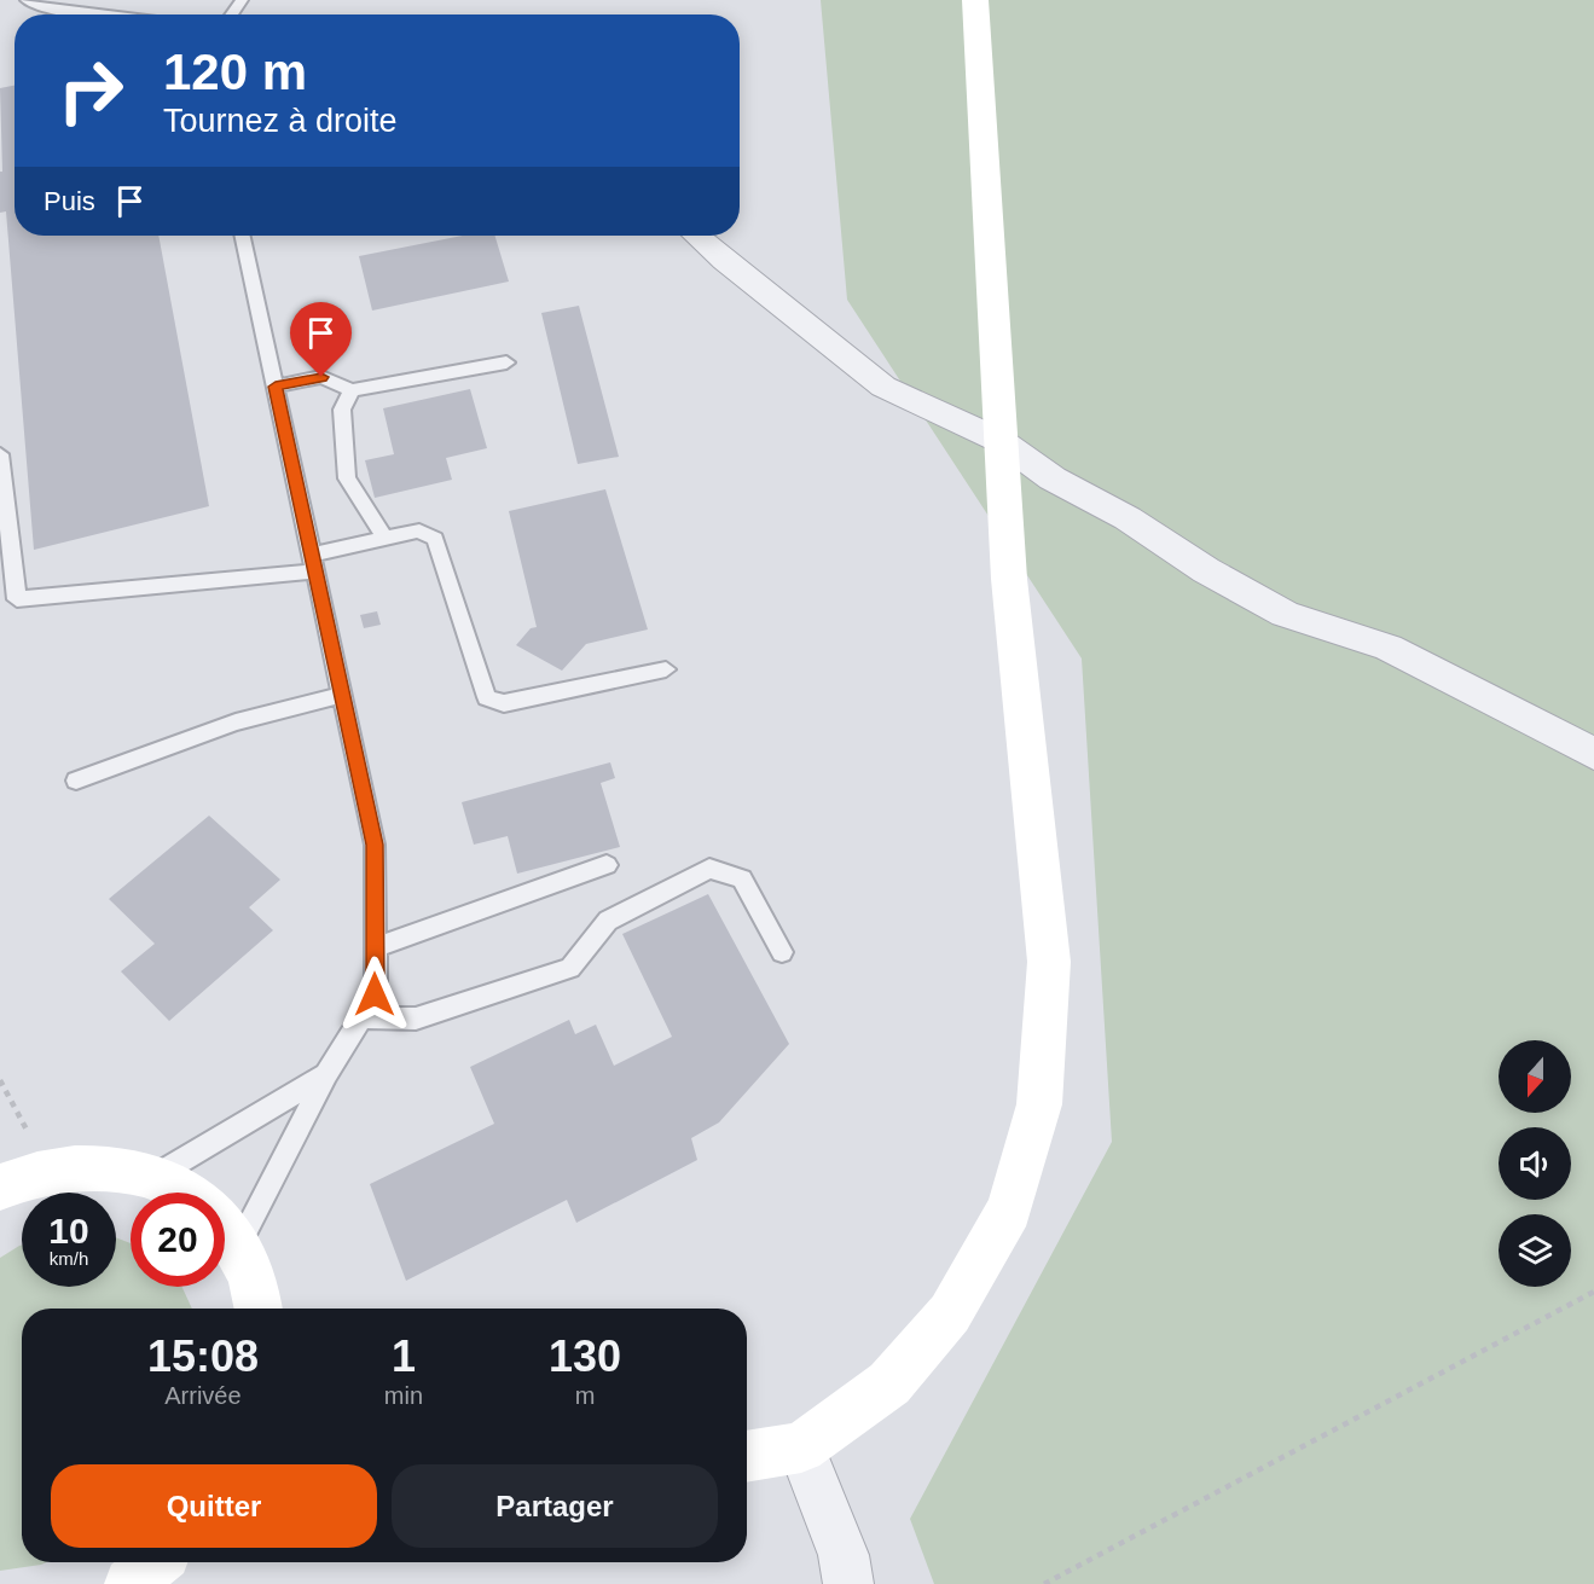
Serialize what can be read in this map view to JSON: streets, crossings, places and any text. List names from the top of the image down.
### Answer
{
  "north": "bottom",
  "page": {
    "turn": ["120 m", "Tournez à droite"],
    "then": "Puis",
    "speed": "10 km/h",
    "limit": "20",
    "eta": [
      "15:08",
      "Arrivée",
      "1",
      "min",
      "130",
      "m"
    ],
    "buttons": ["Quitter", "Partager"]
  }
}
